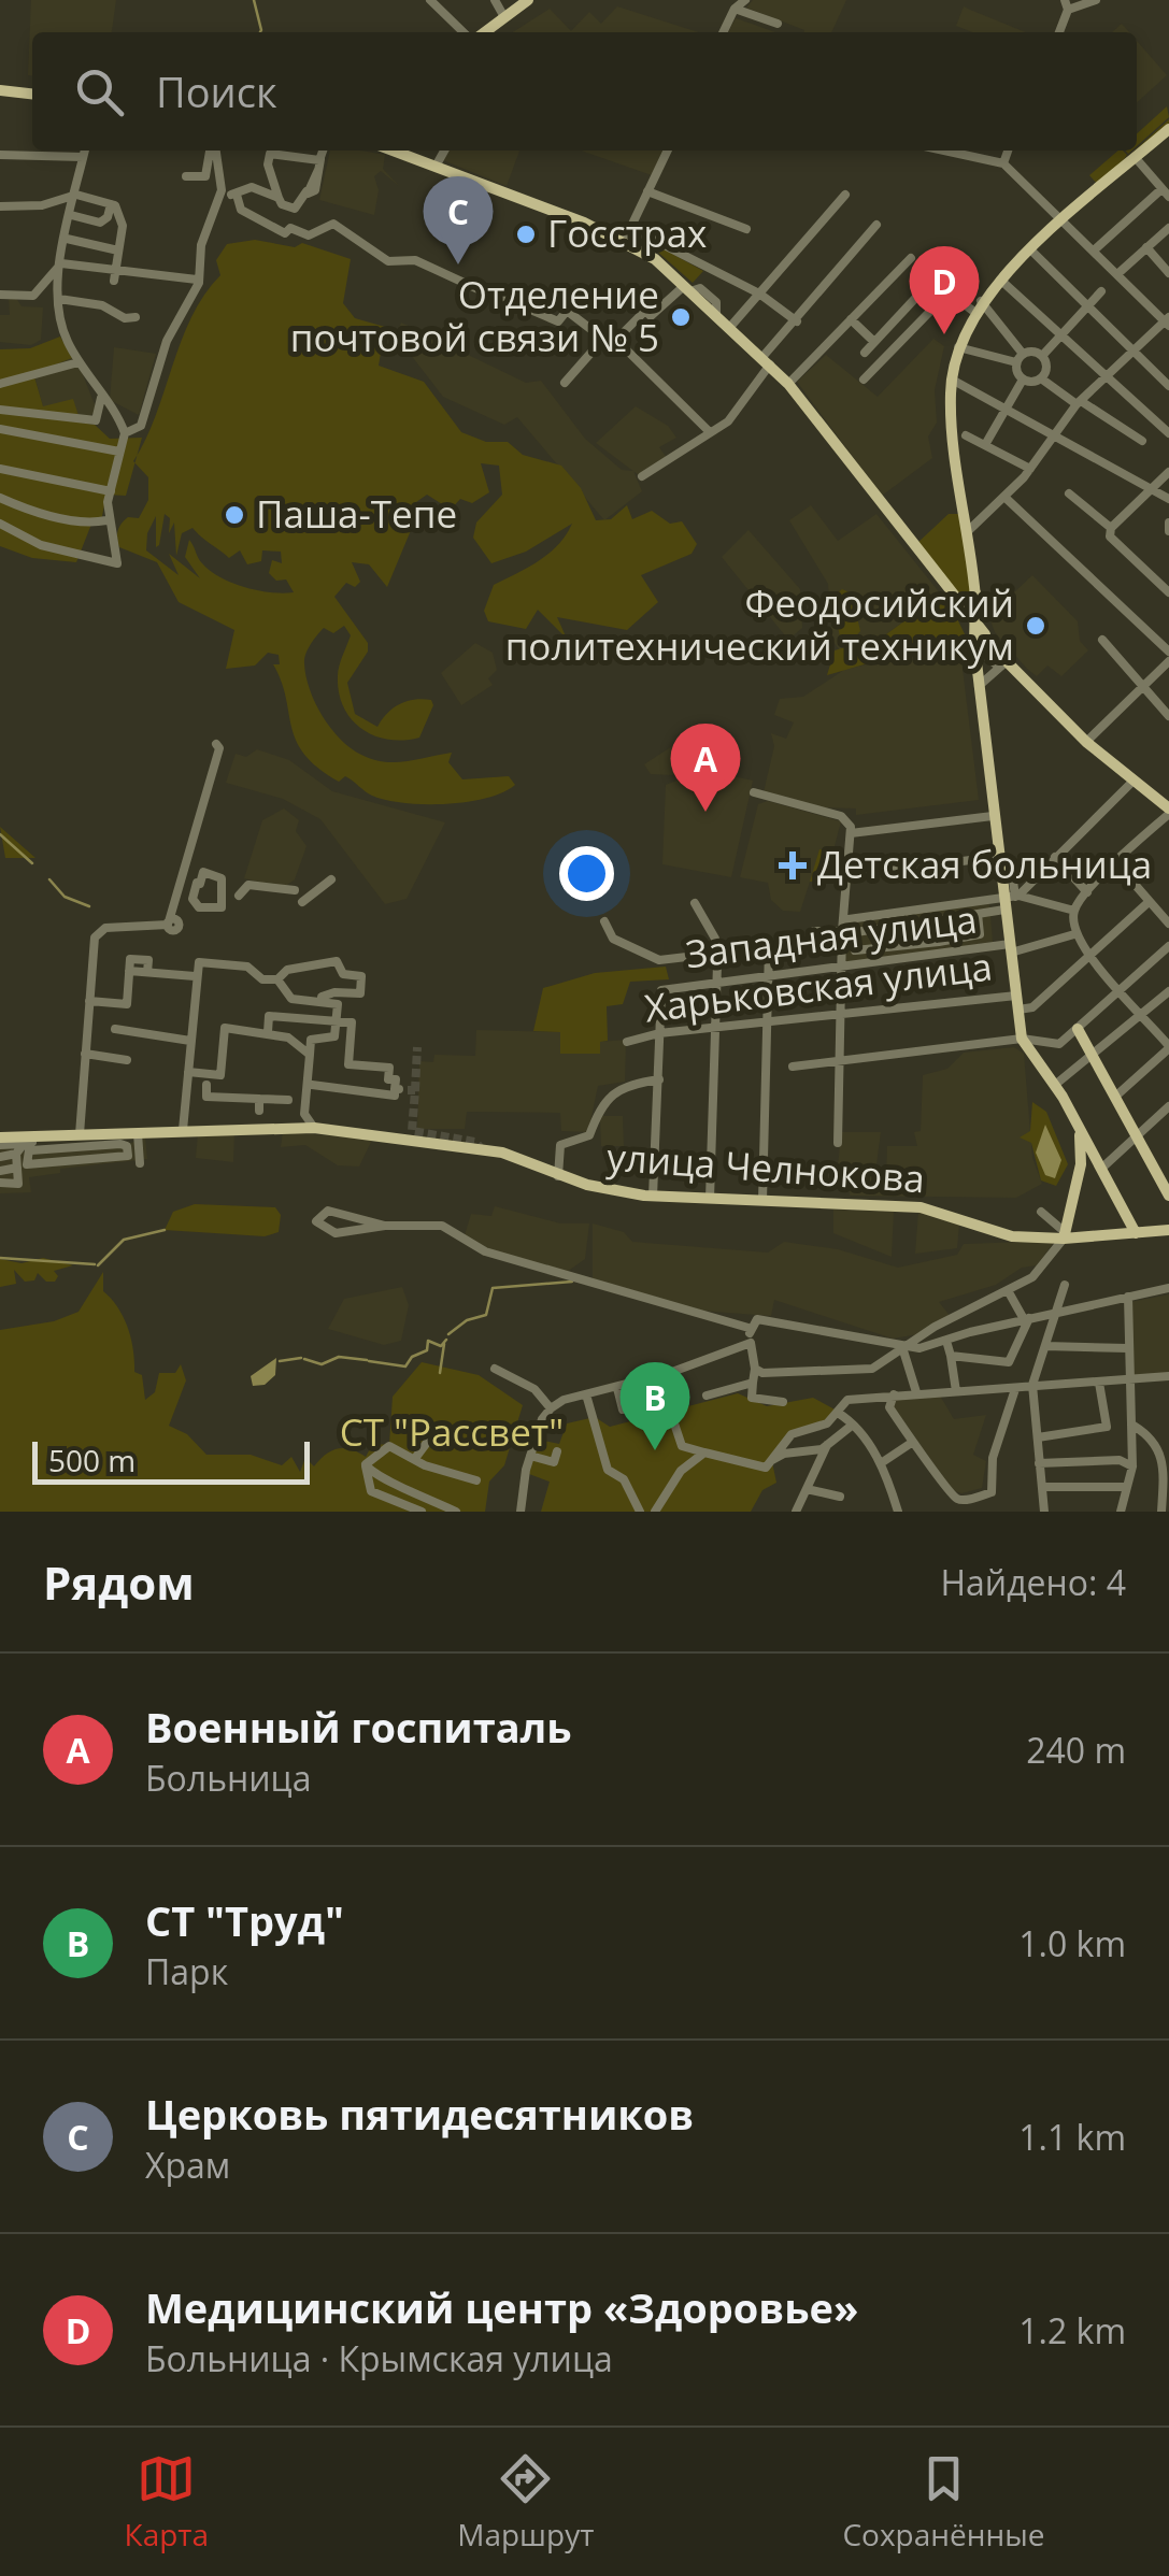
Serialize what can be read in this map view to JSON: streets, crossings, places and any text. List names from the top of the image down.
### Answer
{
  "streets": {
    "main road": ["улица Челнокова"],
    "street": ["Западная улица", "Харьковская улица"]
  },
  "crossings": [
    ["Западная улица", "Харьковская улица"]
  ],
  "parks": ["СТ \"Рассвет\""],
  "places": {
    "other": [
      "Госстрах",
      "Отделение почтовой связи № 5",
      "Паша-Тепе",
      "Феодосийский политехнический техникум"
    ],
    "health": ["Детская больница"]
  },
  "scale_bar": "500 m",
  "page": {
    "search": "Поиск",
    "pins": [
      "C",
      "D",
      "A",
      "B"
    ],
    "scale": "500 m",
    "heading": ["Рядом", "Найдено: 4"],
    "list": [
      {
        "mark": "A",
        "name": "Военный госпиталь",
        "note": "Больница",
        "value": "240 m"
      },
      {
        "mark": "B",
        "name": "СТ \"Труд\"",
        "note": "Парк",
        "value": "1.0 km"
      },
      {
        "mark": "C",
        "name": "Церковь пятидесятников",
        "note": "Храм",
        "value": "1.1 km"
      },
      {
        "mark": "D",
        "name": "Медицинский центр «Здоровье»",
        "note": "Больница · Крымская улица",
        "value": "1.2 km"
      }
    ],
    "nav": ["Карта", "Маршрут", "Сохранённые"]
  }
}
